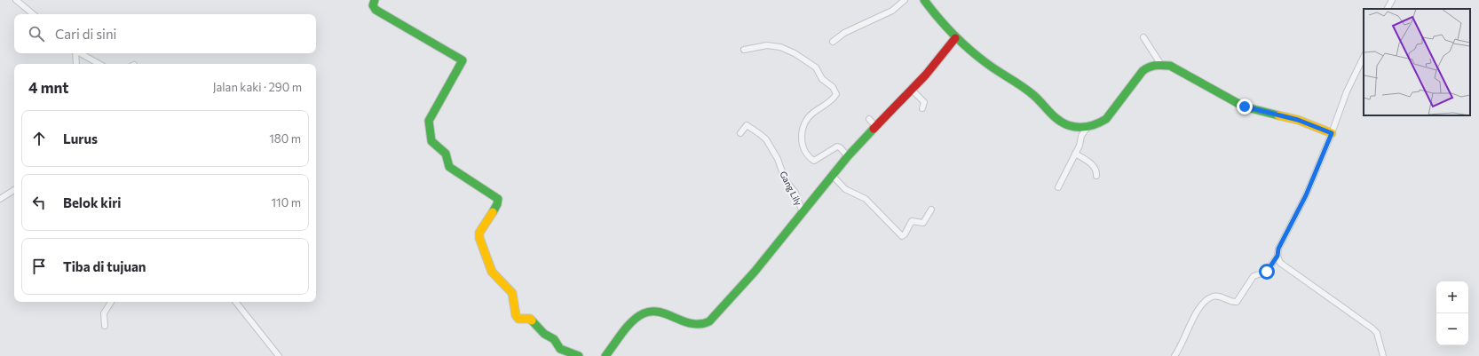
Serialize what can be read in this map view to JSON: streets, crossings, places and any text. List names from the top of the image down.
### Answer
{
  "streets": {
    "street": ["Gang Lily"]
  },
  "page": {
    "search": "Cari di sini",
    "heading": ["4 mnt", "Jalan kaki · 290 m"],
    "list": [
      ["Lurus", "180 m"],
      ["Belok kiri", "110 m"],
      "Tiba di tujuan"
    ],
    "map_buttons": ["+", "−"]
  }
}
